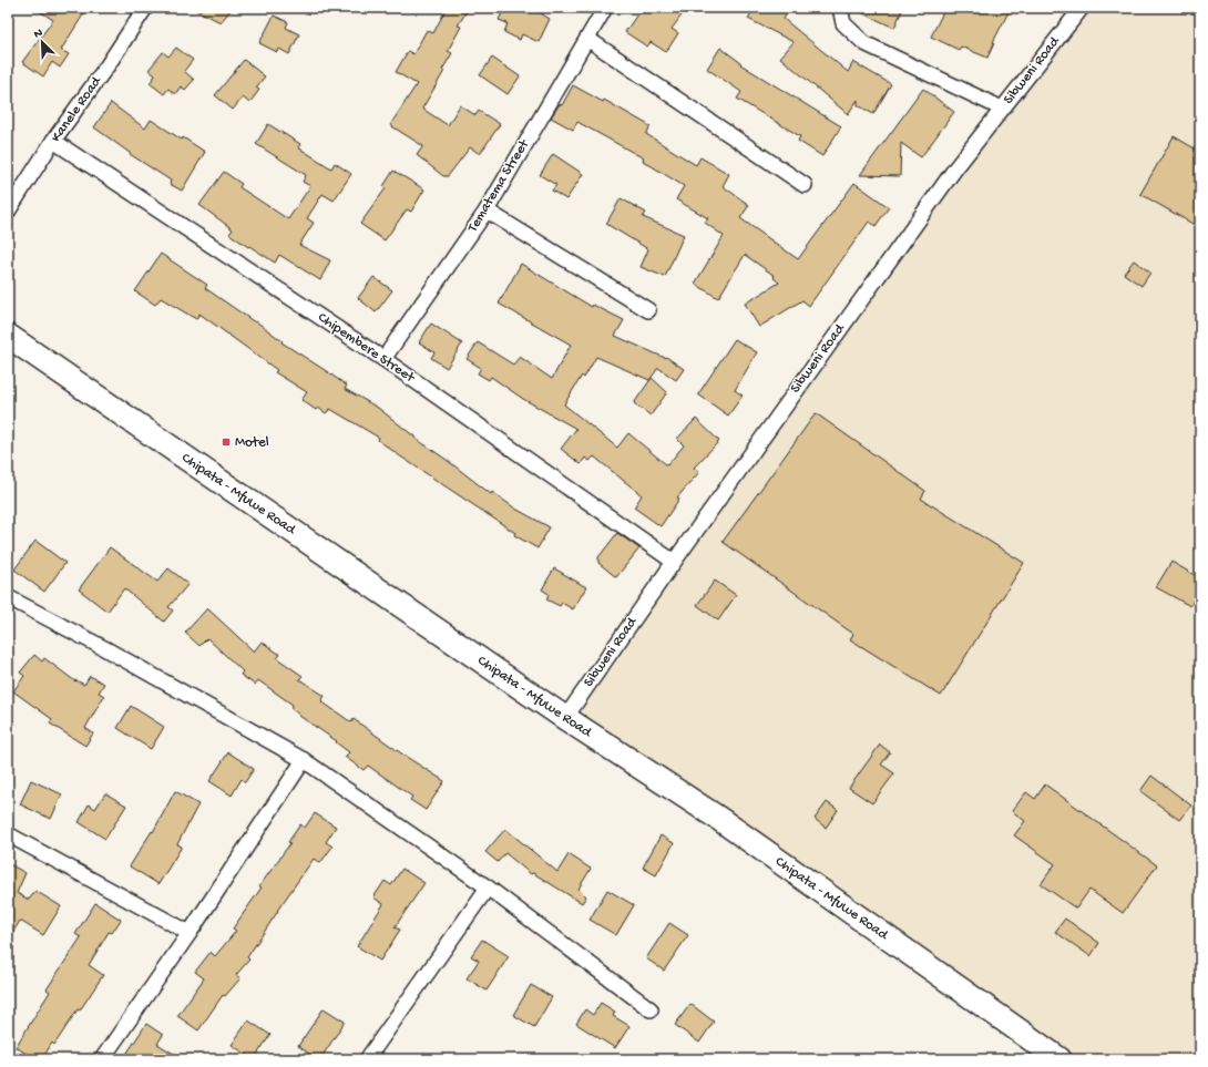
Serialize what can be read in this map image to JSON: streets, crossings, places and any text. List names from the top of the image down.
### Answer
{
  "streets": {
    "main road": ["Chipata - Mfuwe Road"],
    "street": [
      "Sibweni Road",
      "Kanele Road",
      "Tematema Street",
      "Chipembere Street"
    ]
  },
  "crossings": [
    ["Sibweni Road", "Chipembere Street"],
    ["Sibweni Road", "Chipata - Mfuwe Road"],
    ["Kanele Road", "Chipembere Street"],
    ["Tematema Street", "Chipembere Street"]
  ],
  "places": {
    "transit": ["Motel"]
  },
  "north": "top left"
}
